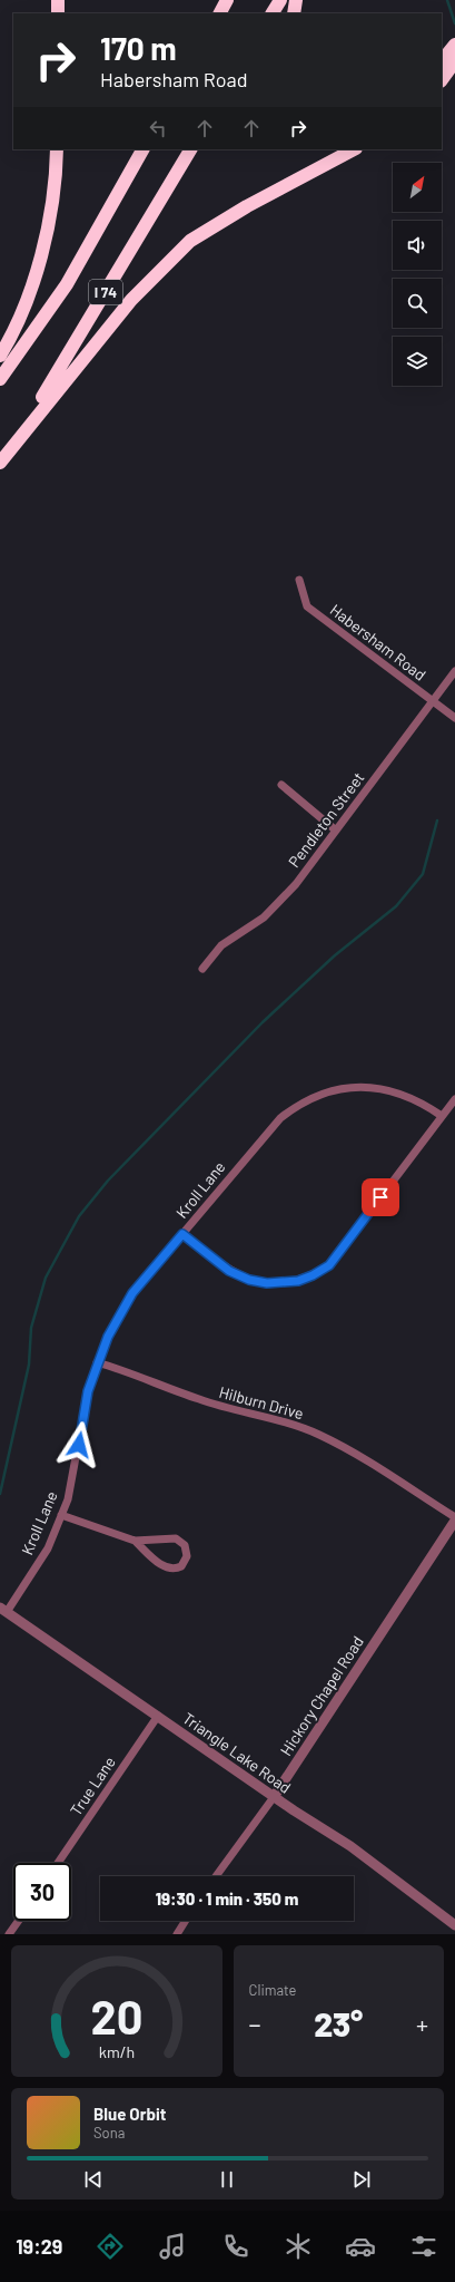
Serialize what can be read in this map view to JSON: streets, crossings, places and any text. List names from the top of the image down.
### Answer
{
  "streets": {
    "highway": ["I 74"],
    "street": [
      "Habersham Road",
      "Pendleton Street",
      "Kroll Lane",
      "Hilburn Drive",
      "Hickory Chapel Road",
      "Triangle Lake Road",
      "True Lane"
    ]
  },
  "crossings": [
    ["Habersham Road", "Pendleton Street"],
    ["Kroll Lane", "Hilburn Drive"],
    ["Kroll Lane", "Triangle Lake Road"],
    ["Hilburn Drive", "Hickory Chapel Road"],
    ["Hickory Chapel Road", "Triangle Lake Road"],
    ["Triangle Lake Road", "True Lane"]
  ],
  "north": "top right",
  "page": {
    "turn": ["170 m", "Habersham Road"],
    "limit": "30",
    "trip": "19:30 · 1 min · 350 m",
    "tile": "Climate",
    "heat": ["−", "23°", "+"],
    "song": ["Blue Orbit", "Sona"],
    "tabs": "19:29",
    "gauge": ["20", "km/h"]
  }
}
